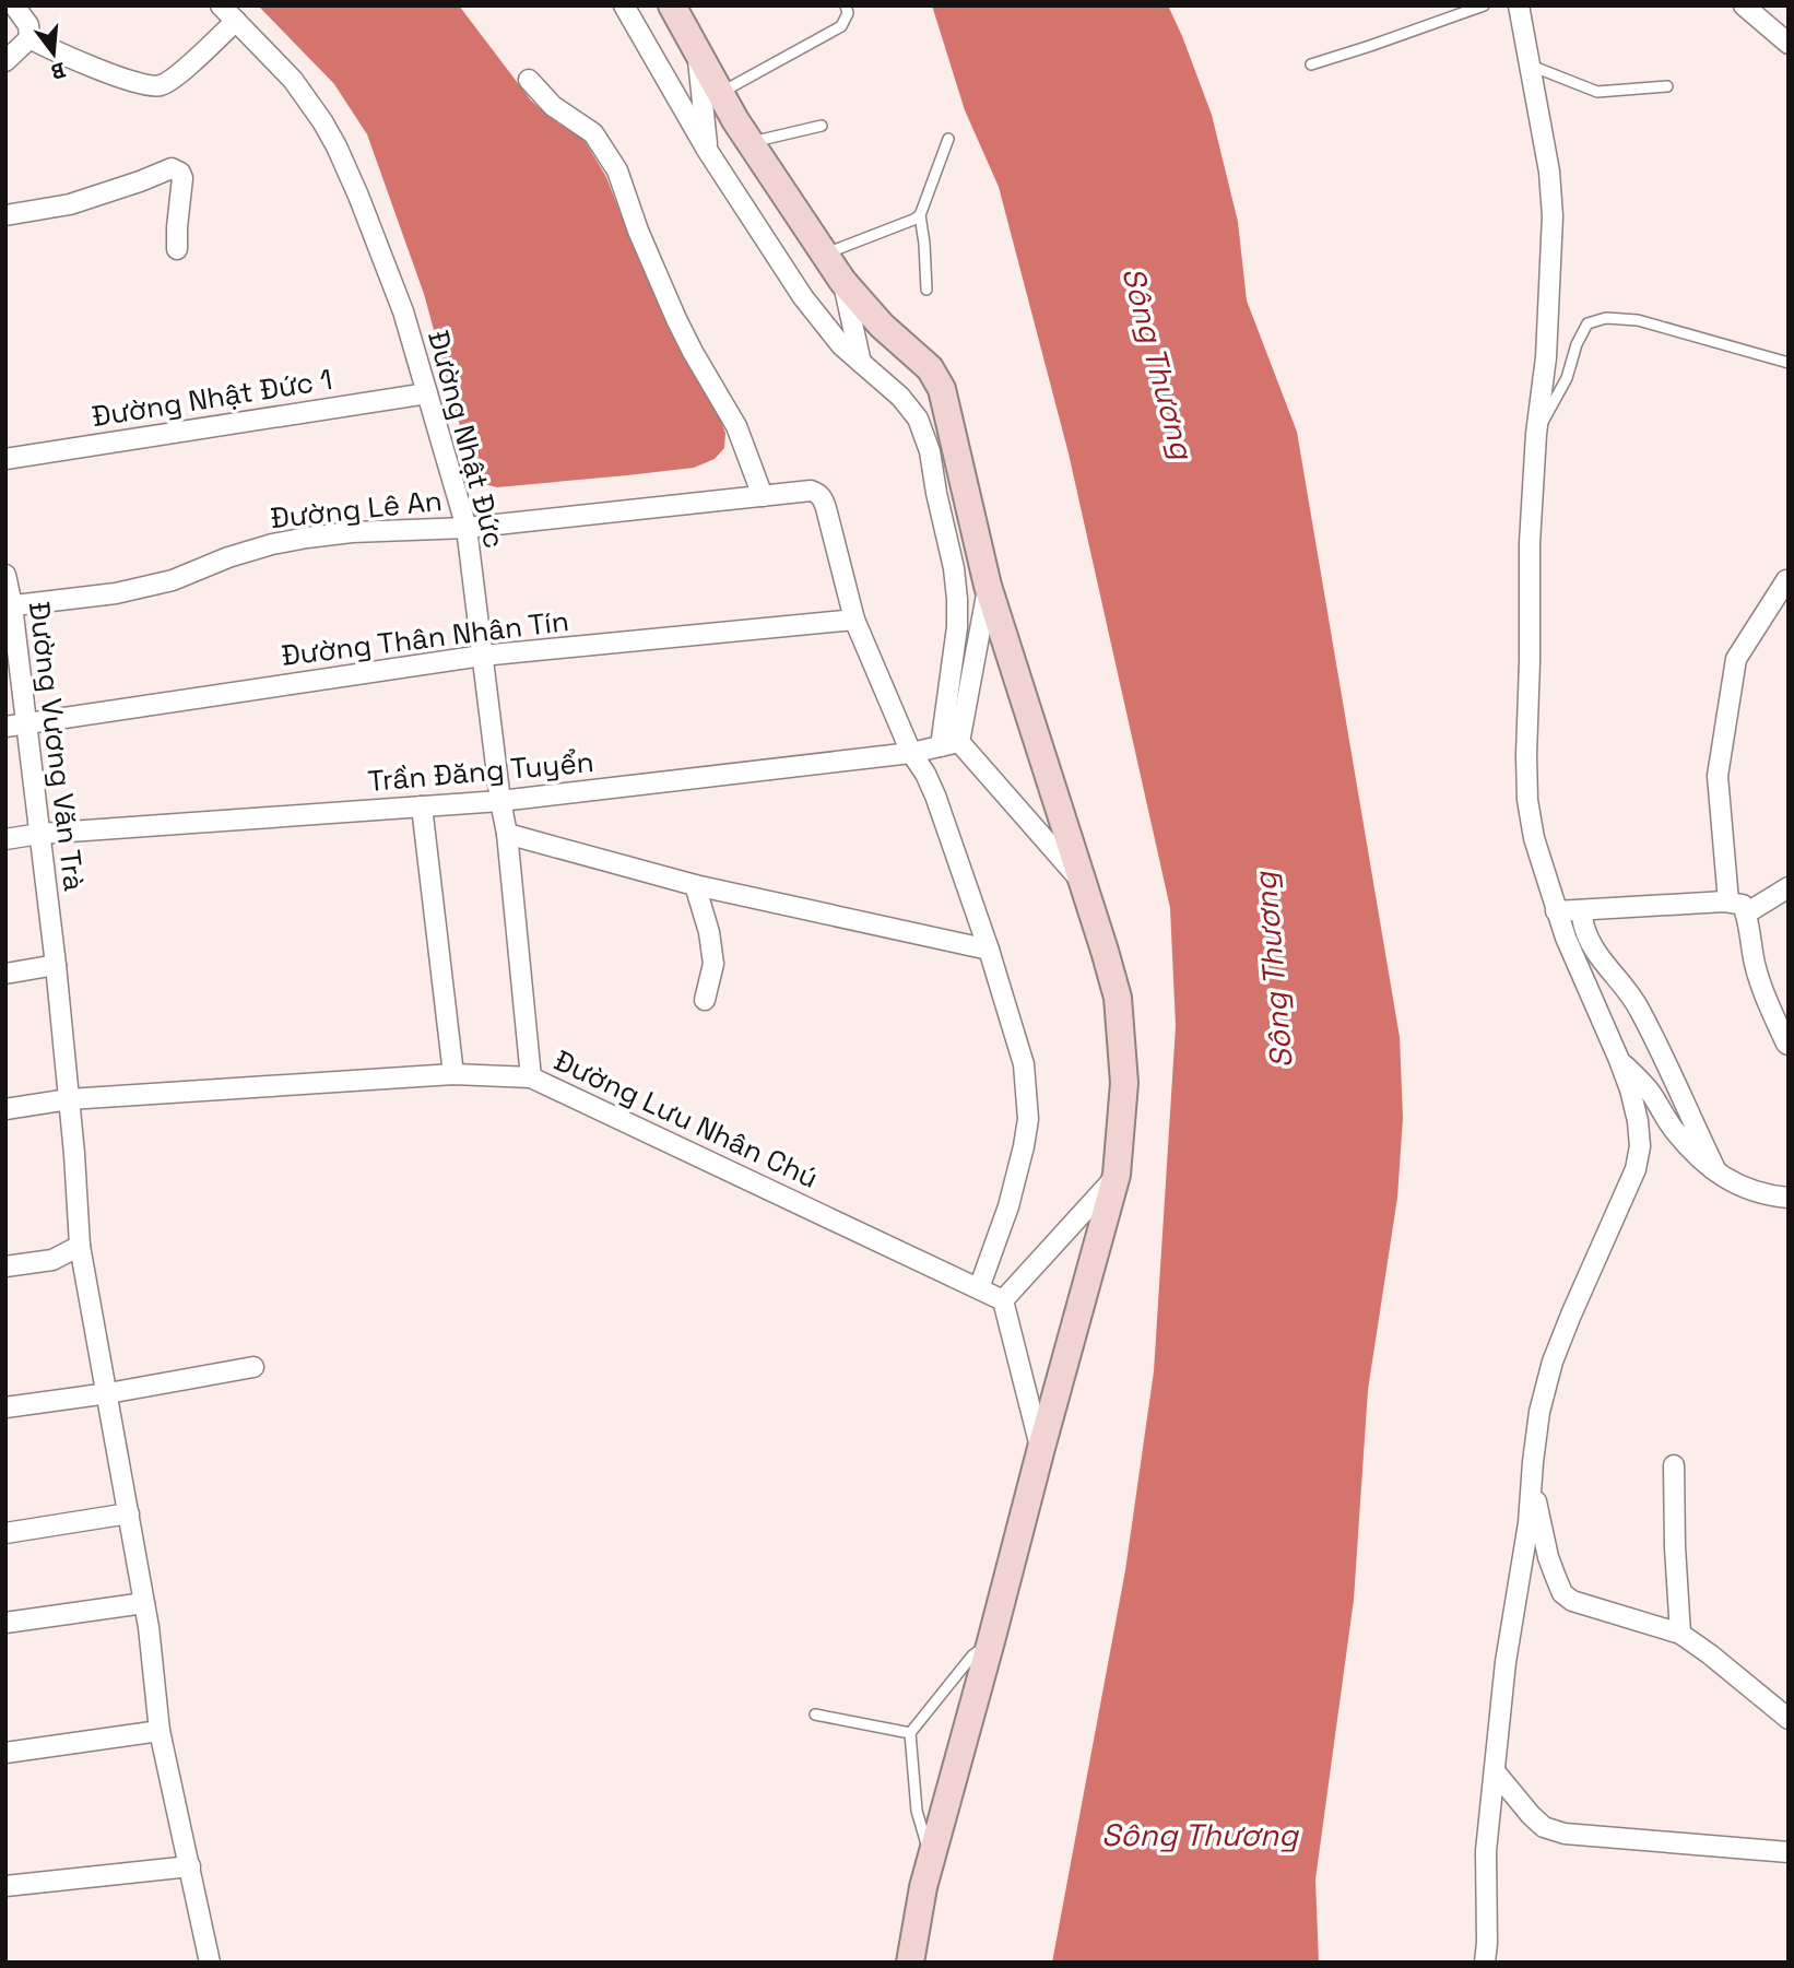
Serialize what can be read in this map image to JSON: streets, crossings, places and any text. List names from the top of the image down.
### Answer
{
  "streets": {
    "street": [
      "Đường Nhật Đức 1",
      "Đường Nhật Đức",
      "Đường Lê An",
      "Đường Thân Nhân Tín",
      "Đường Vương Văn Trà",
      "Trần Đăng Tuyển",
      "Đường Lưu Nhân Chú"
    ]
  },
  "crossings": [
    ["Đường Nhật Đức 1", "Đường Nhật Đức"],
    ["Đường Nhật Đức", "Đường Lê An"],
    ["Đường Nhật Đức", "Đường Thân Nhân Tín"],
    ["Đường Nhật Đức", "Trần Đăng Tuyển"],
    ["Đường Nhật Đức", "Đường Lưu Nhân Chú"],
    ["Đường Lê An", "Đường Thân Nhân Tín"],
    ["Đường Lê An", "Đường Vương Văn Trà"],
    ["Đường Thân Nhân Tín", "Đường Vương Văn Trà"],
    ["Đường Vương Văn Trà", "Trần Đăng Tuyển"],
    ["Đường Vương Văn Trà", "Đường Lưu Nhân Chú"]
  ],
  "water": ["Sông Thương"],
  "north": "bottom"
}
